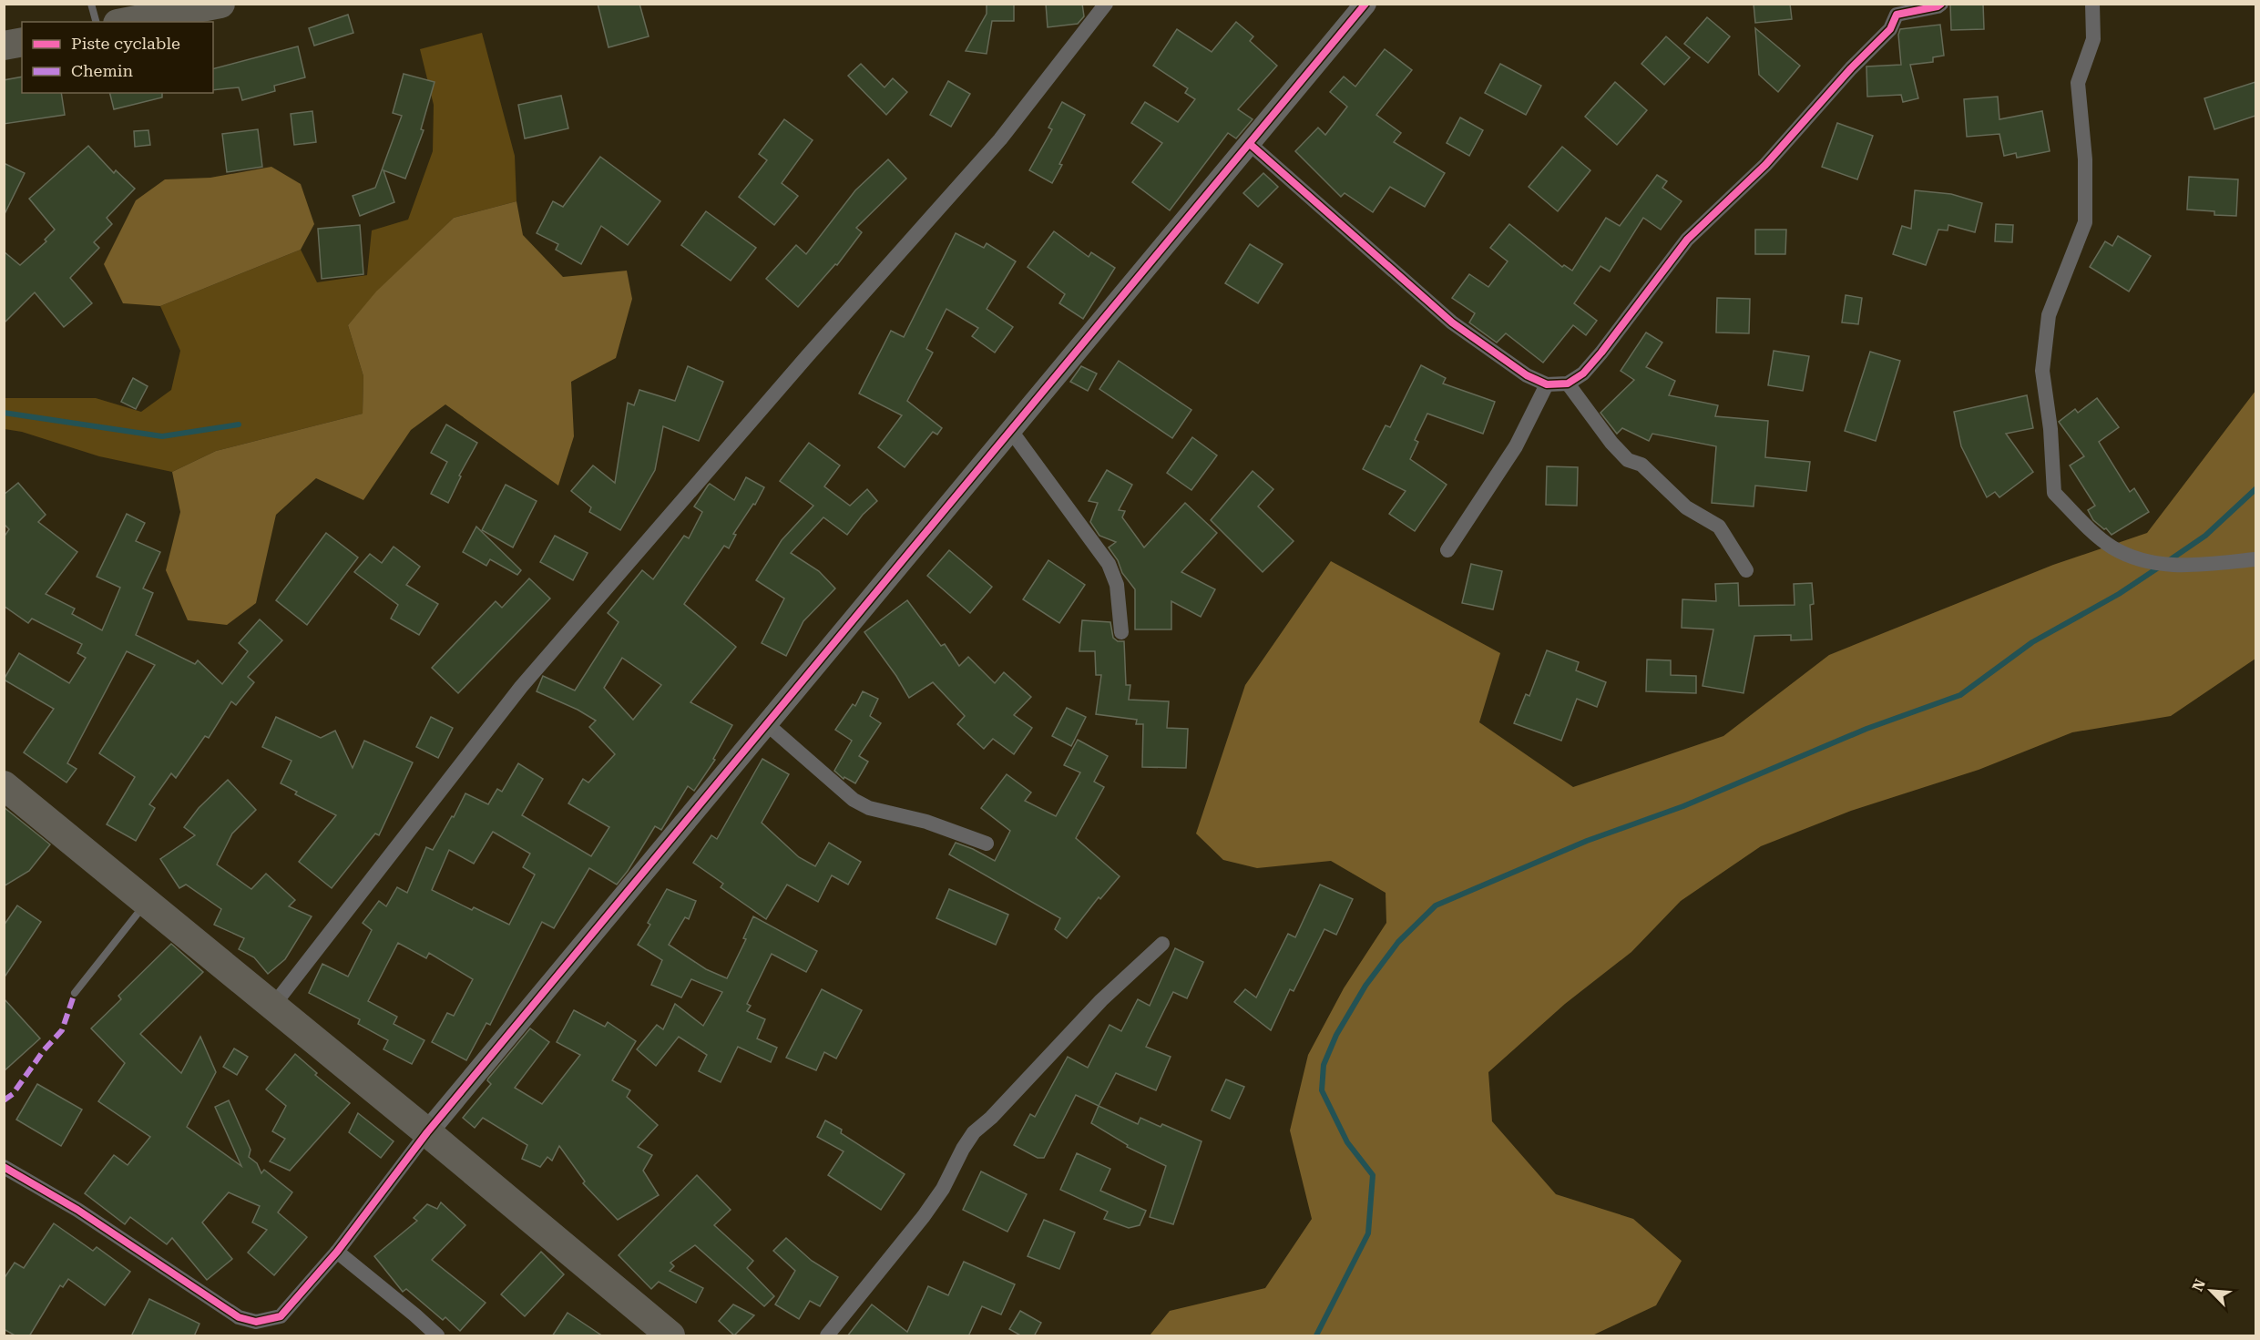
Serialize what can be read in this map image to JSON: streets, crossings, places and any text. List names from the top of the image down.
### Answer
{
  "legend": ["Piste cyclable", "Chemin"],
  "north": "top left"
}
